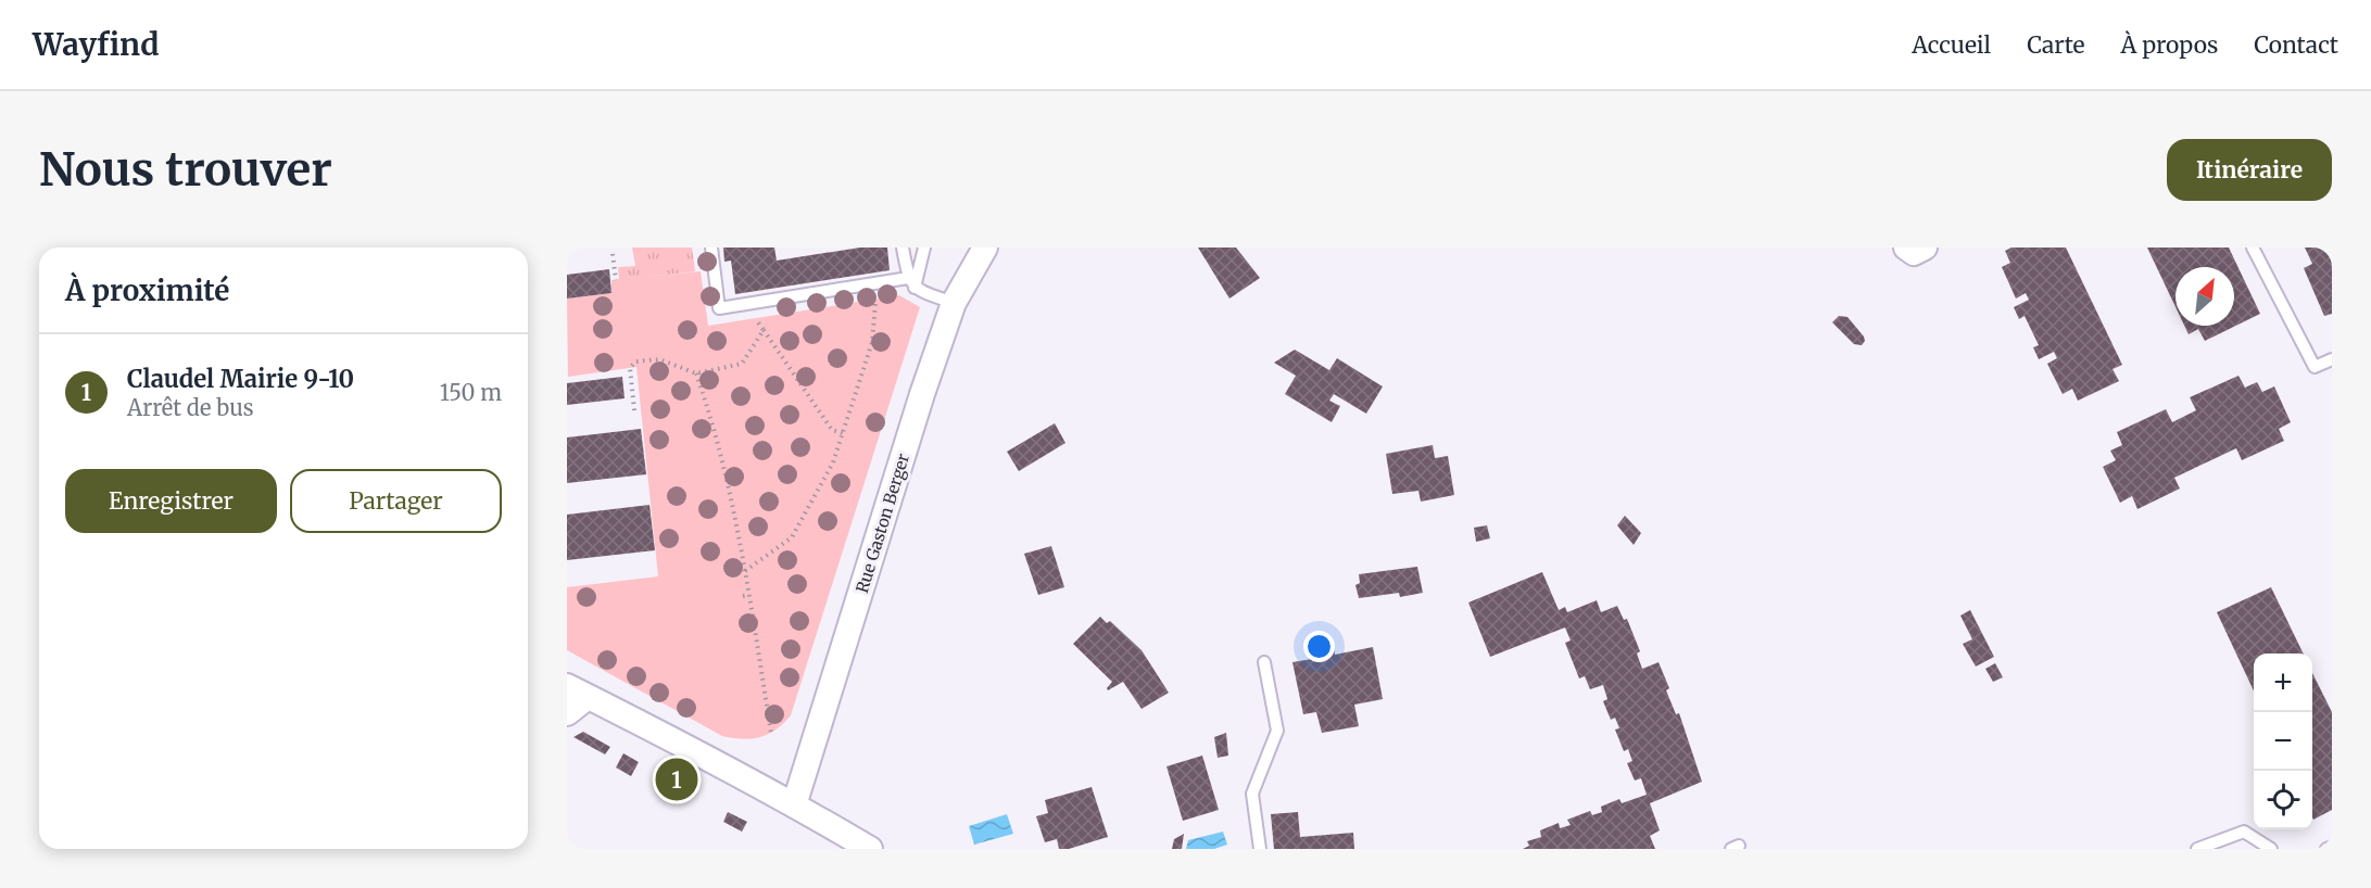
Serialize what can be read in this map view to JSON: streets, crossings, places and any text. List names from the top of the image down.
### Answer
{
  "streets": {
    "street": ["Rue Gaston Berger"]
  },
  "north": "top right",
  "page": {
    "header": "Wayfind",
    "nav": [
      "Accueil",
      "Carte",
      "À propos",
      "Contact"
    ],
    "buttons": [
      "Itinéraire",
      ["Enregistrer", "Partager"]
    ],
    "title": "Nous trouver",
    "heading": "À proximité",
    "list": [
      {
        "mark": "1",
        "name": "Claudel Mairie 9-10",
        "note": "Arrêt de bus",
        "value": "150 m"
      }
    ],
    "map_buttons": ["+", "−"],
    "pins": "1"
  }
}
